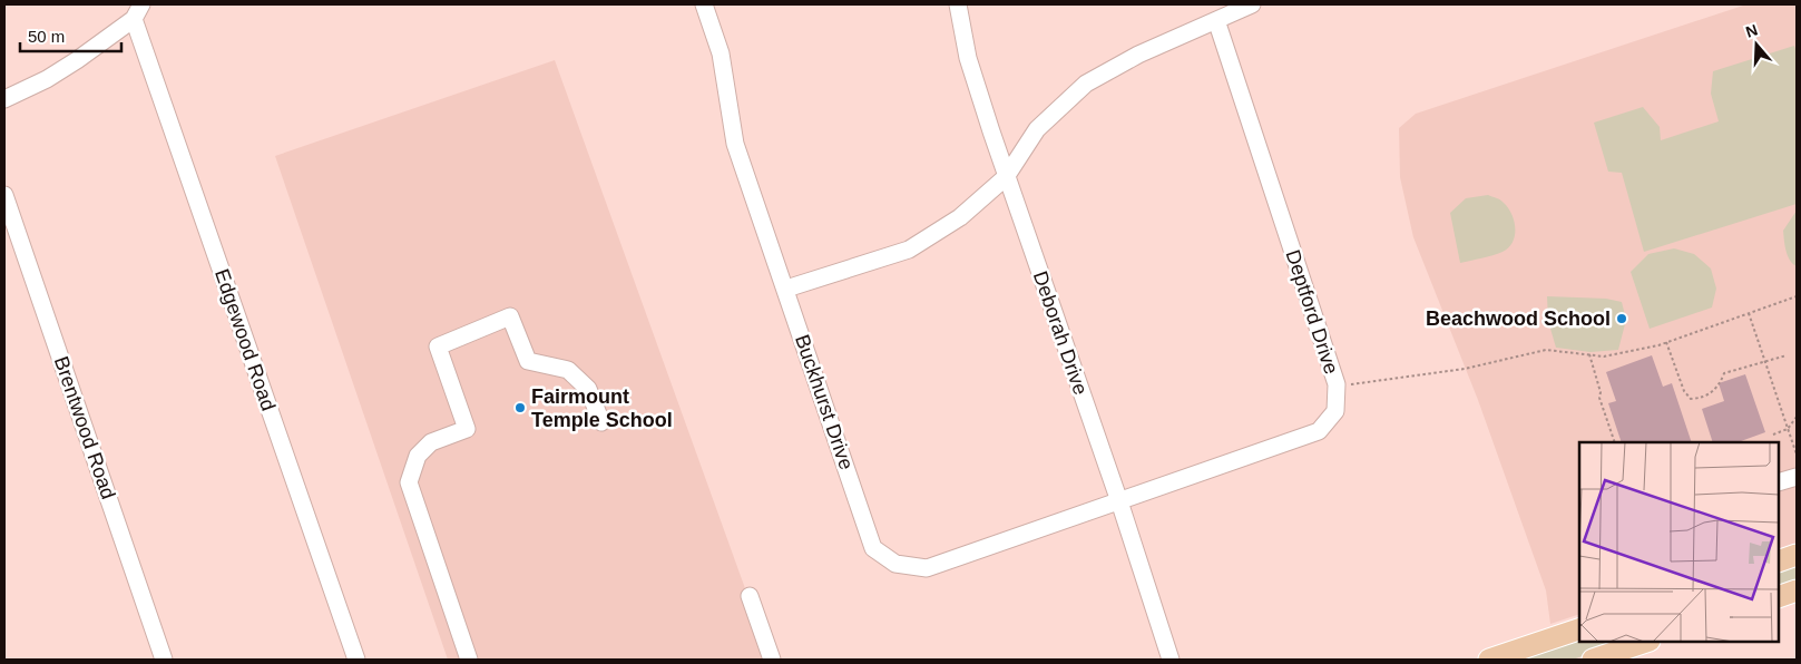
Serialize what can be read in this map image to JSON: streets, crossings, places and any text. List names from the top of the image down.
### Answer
{
  "streets": {
    "street": [
      "Deptford Drive",
      "Deborah Drive",
      "Edgewood Road",
      "Buckhurst Drive",
      "Brentwood Road"
    ]
  },
  "crossings": [
    ["Deptford Drive", "Deborah Drive"],
    ["Deptford Drive", "Buckhurst Drive"],
    ["Deborah Drive", "Buckhurst Drive"]
  ],
  "places": ["Beachwood School", "Fairmount Temple School"],
  "scale_bar": "50 m",
  "north": "top"
}
